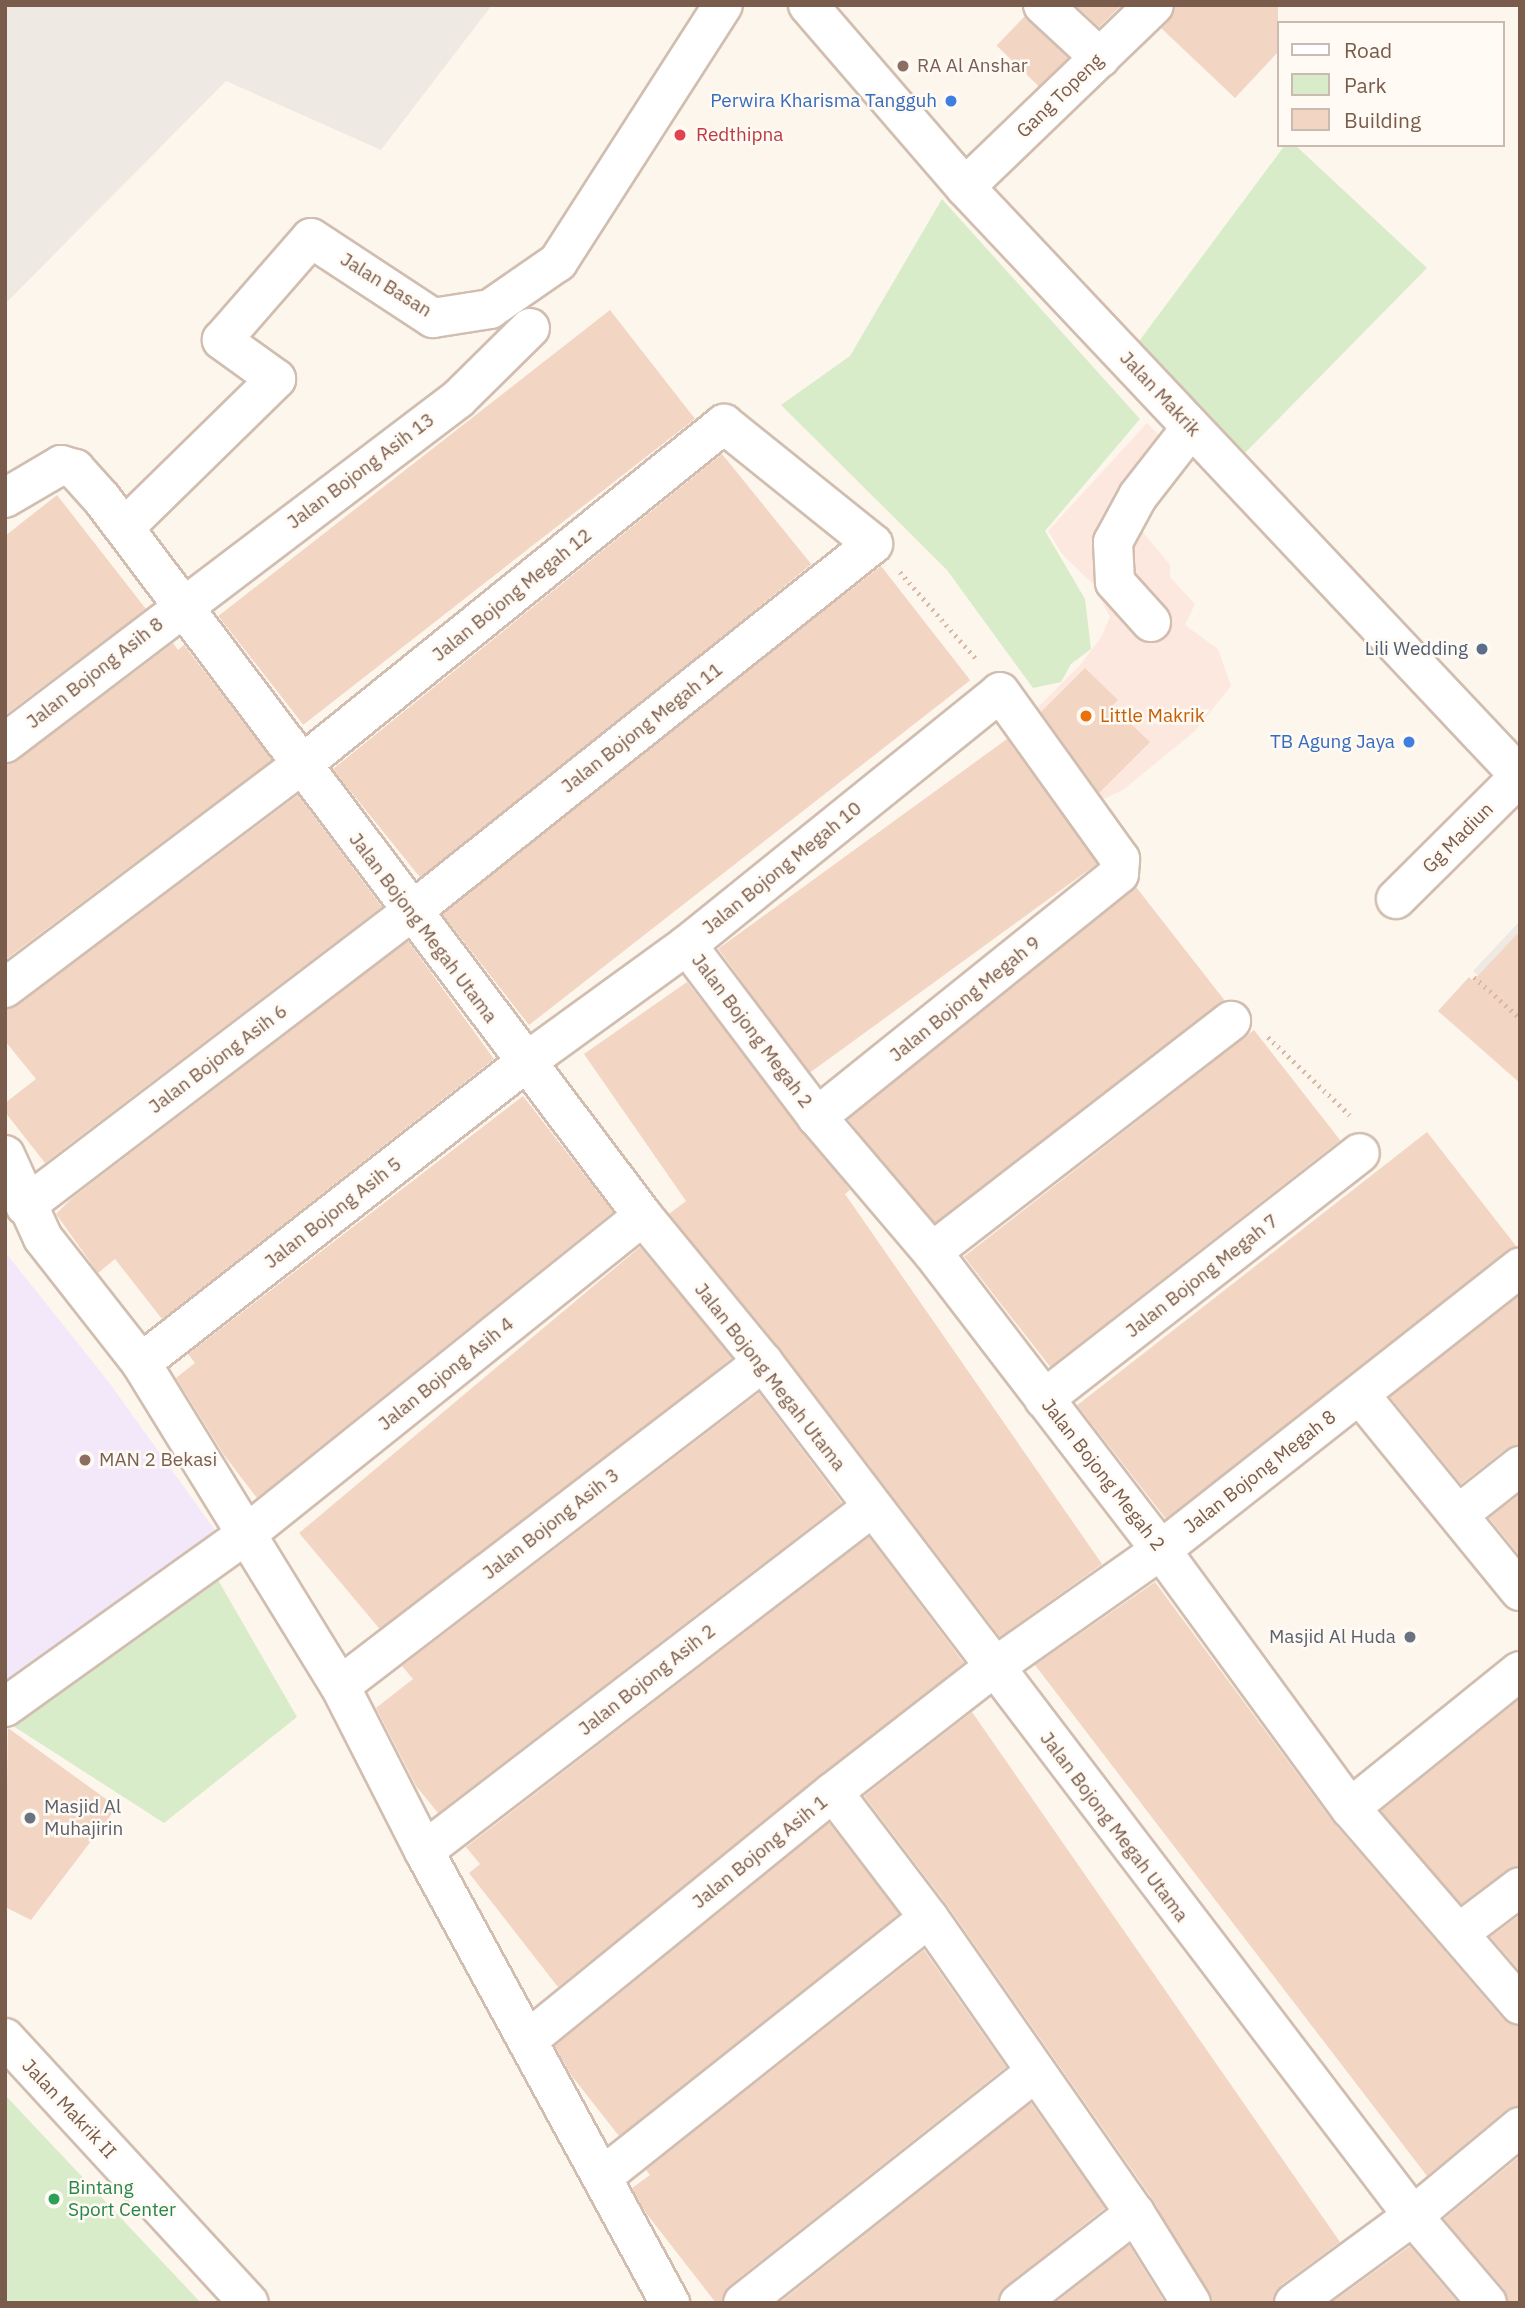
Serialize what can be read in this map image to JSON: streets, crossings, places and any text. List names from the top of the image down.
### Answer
{
  "streets": {
    "street": [
      "Gang Topeng",
      "Jalan Basan",
      "Jalan Makrik",
      "Jalan Bojong Asih 13",
      "Jalan Bojong Megah 12",
      "Jalan Bojong Asih 8",
      "Jalan Bojong Megah 11",
      "Gg Madiun",
      "Jalan Bojong Megah 10",
      "Jalan Bojong Megah Utama",
      "Jalan Bojong Megah 9",
      "Jalan Bojong Megah 2",
      "Jalan Bojong Asih 6",
      "Jalan Bojong Asih 5",
      "Jalan Bojong Megah 7",
      "Jalan Bojong Asih 4",
      "Jalan Bojong Megah 8",
      "Jalan Bojong Asih 3",
      "Jalan Bojong Asih 2",
      "Jalan Bojong Asih 1",
      "Jalan Makrik II"
    ]
  },
  "crossings": [
    ["Gang Topeng", "Jalan Makrik"],
    ["Jalan Basan", "Jalan Bojong Megah Utama"],
    ["Jalan Makrik", "Gg Madiun"],
    ["Jalan Bojong Asih 13", "Jalan Bojong Asih 8"],
    ["Jalan Bojong Asih 13", "Jalan Bojong Megah Utama"],
    ["Jalan Bojong Megah 12", "Jalan Bojong Megah 11"],
    ["Jalan Bojong Megah 12", "Jalan Bojong Megah Utama"],
    ["Jalan Bojong Asih 8", "Jalan Bojong Megah Utama"],
    ["Jalan Bojong Megah 11", "Jalan Bojong Megah Utama"],
    ["Jalan Bojong Megah 11", "Jalan Bojong Asih 6"],
    ["Jalan Bojong Megah 10", "Jalan Bojong Megah Utama"],
    ["Jalan Bojong Megah 10", "Jalan Bojong Megah 9"],
    ["Jalan Bojong Megah 10", "Jalan Bojong Megah 2"],
    ["Jalan Bojong Megah 10", "Jalan Bojong Asih 5"],
    ["Jalan Bojong Megah Utama", "Jalan Bojong Asih 6"],
    ["Jalan Bojong Megah Utama", "Jalan Bojong Asih 5"],
    ["Jalan Bojong Megah Utama", "Jalan Bojong Asih 4"],
    ["Jalan Bojong Megah Utama", "Jalan Bojong Megah 8"],
    ["Jalan Bojong Megah Utama", "Jalan Bojong Asih 3"],
    ["Jalan Bojong Megah Utama", "Jalan Bojong Asih 2"],
    ["Jalan Bojong Megah Utama", "Jalan Bojong Asih 1"],
    ["Jalan Bojong Megah 9", "Jalan Bojong Megah 2"],
    ["Jalan Bojong Megah 2", "Jalan Bojong Megah 7"],
    ["Jalan Bojong Megah 2", "Jalan Bojong Megah 8"],
    ["Jalan Bojong Megah 8", "Jalan Bojong Asih 1"]
  ],
  "places": [
    "RA Al Anshar",
    "Perwira Kharisma Tangguh",
    "Redthipna",
    "Lili Wedding",
    "Little Makrik",
    "TB Agung Jaya",
    "MAN 2 Bekasi",
    "Masjid Al Huda",
    "Masjid Al Muhajirin",
    "Bintang Sport Center"
  ],
  "legend": ["Road", "Park", "Building"]
}
